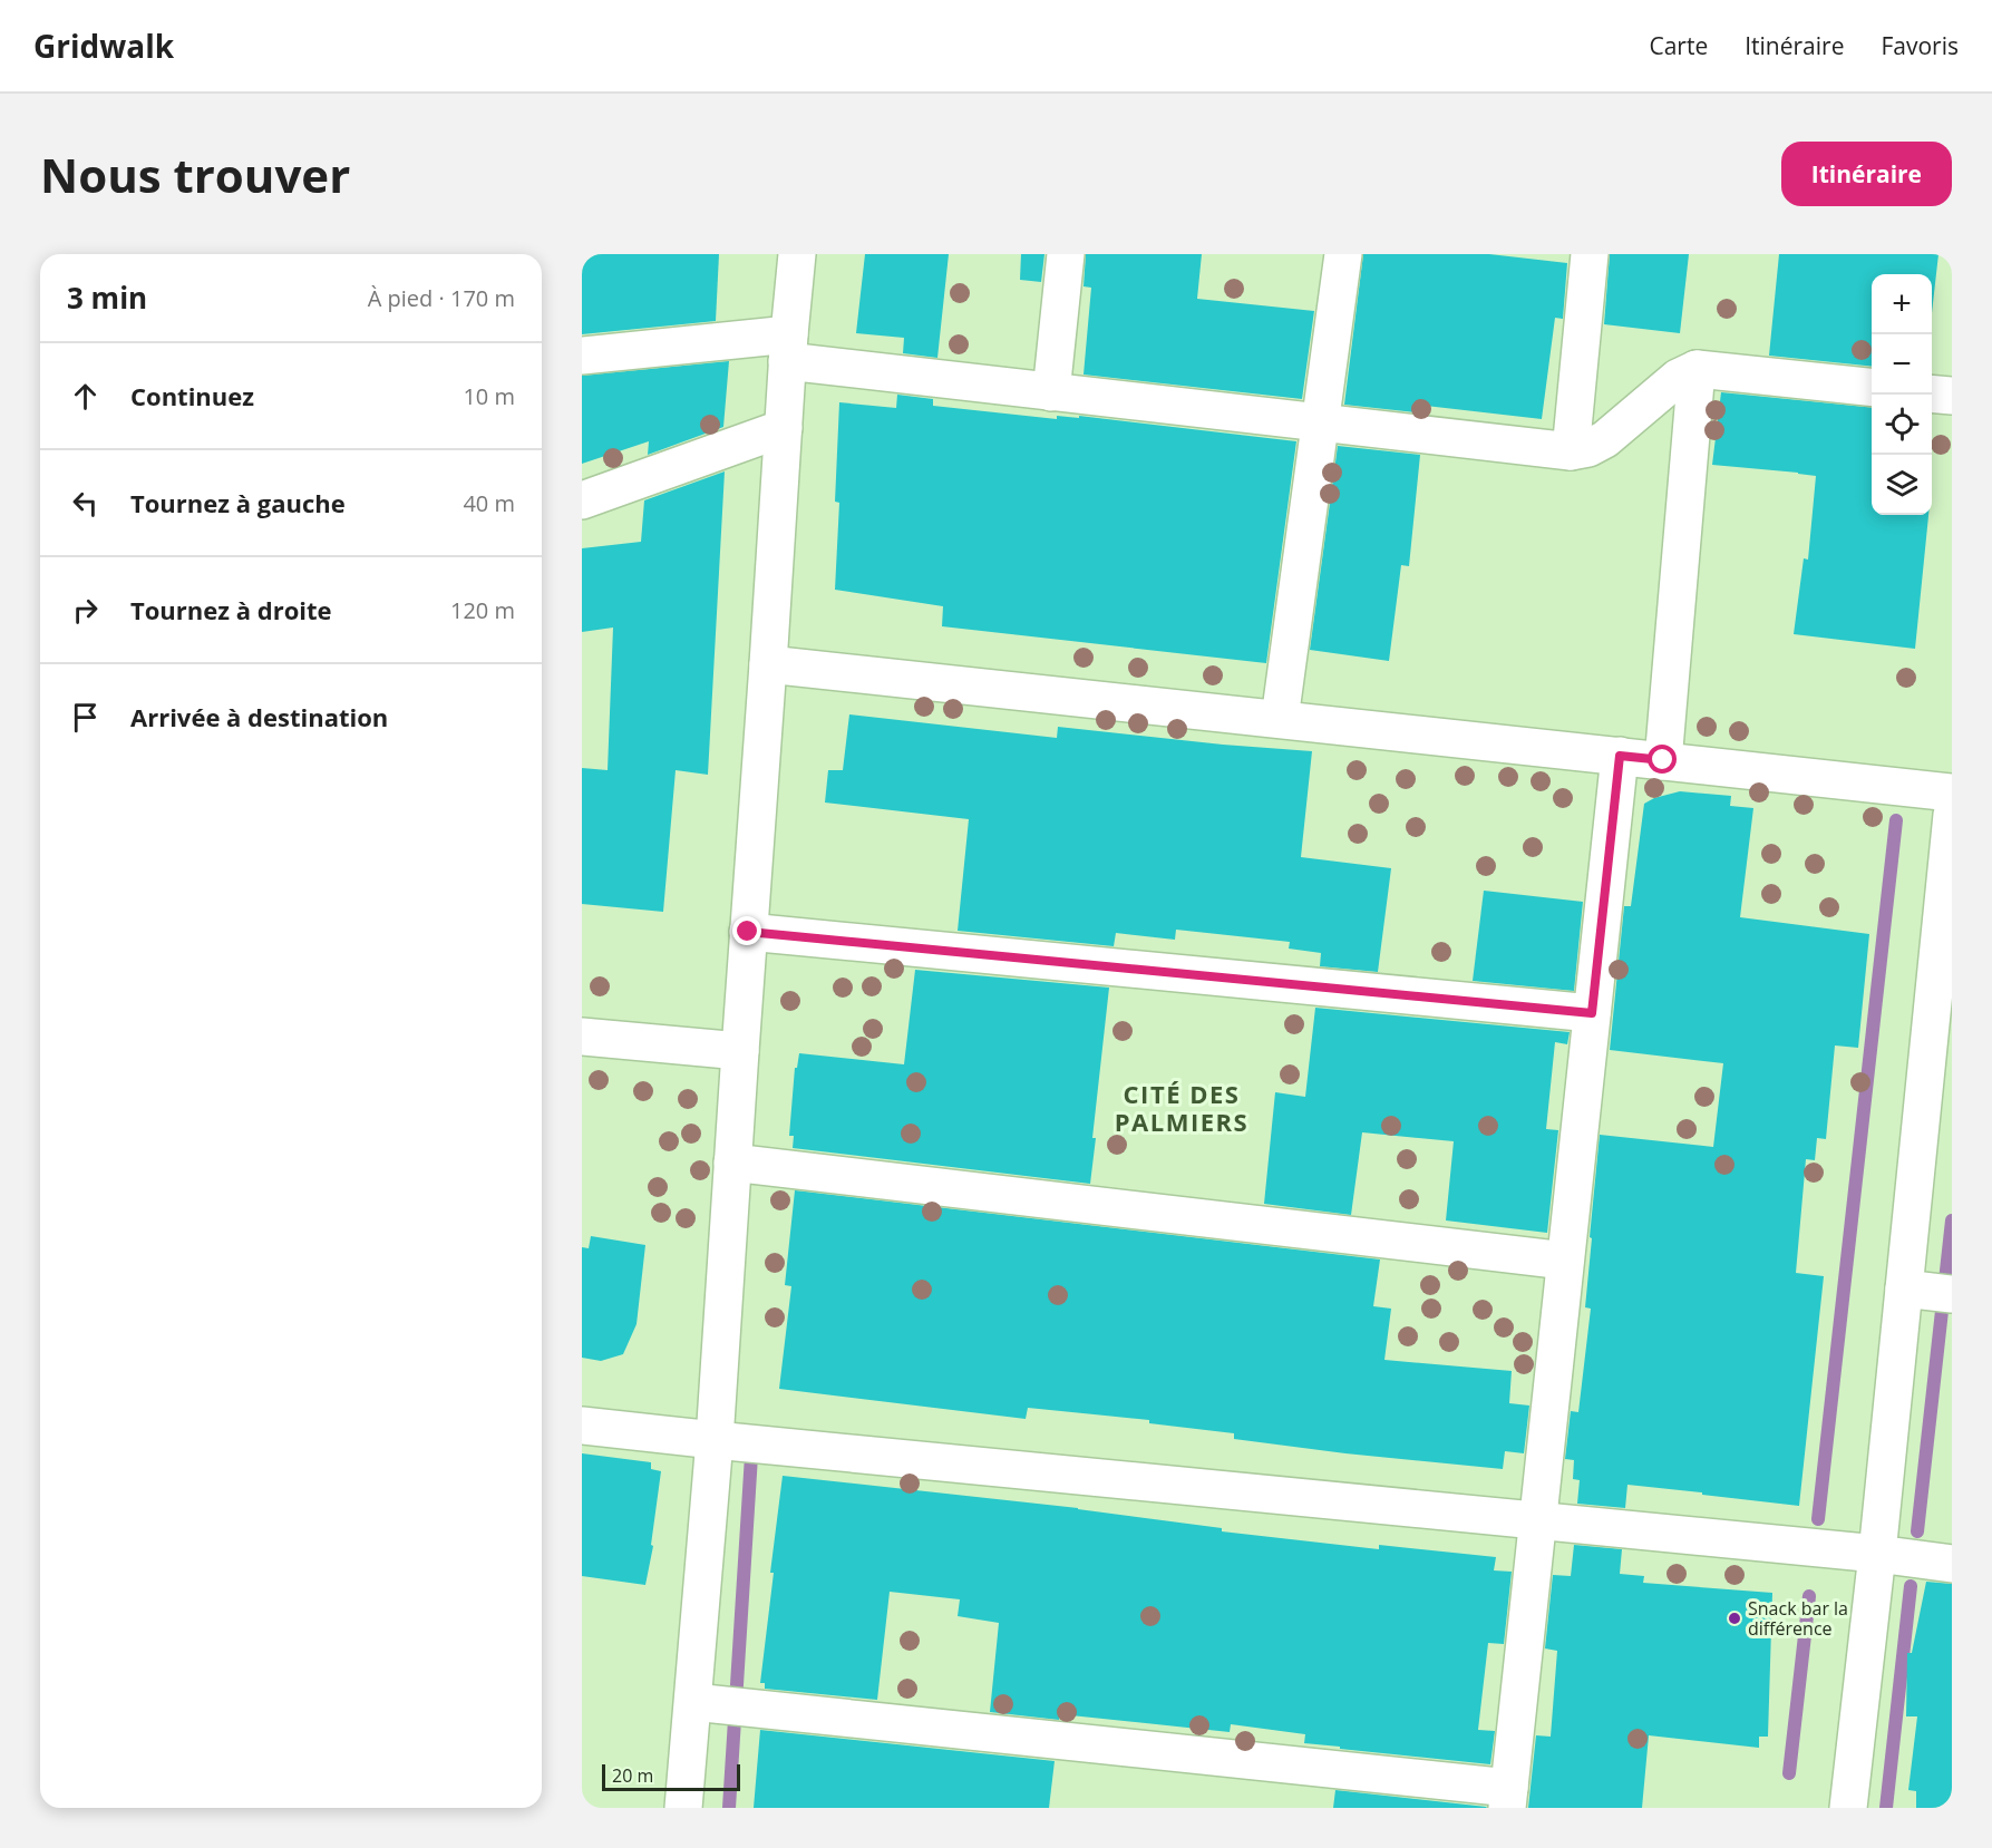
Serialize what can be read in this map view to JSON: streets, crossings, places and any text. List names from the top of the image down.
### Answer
{
  "districts": ["CITÉ DES PALMIERS"],
  "places": ["Snack bar la différence"],
  "scale_bar": "20 m",
  "page": {
    "header": "Gridwalk",
    "nav": ["Carte", "Itinéraire", "Favoris"],
    "buttons": "Itinéraire",
    "title": "Nous trouver",
    "heading": ["3 min", "À pied · 170 m"],
    "map_buttons": ["+", "−"],
    "list": [
      ["Continuez", "10 m"],
      ["Tournez à gauche", "40 m"],
      ["Tournez à droite", "120 m"],
      "Arrivée à destination"
    ],
    "scale": "20 m"
  }
}
